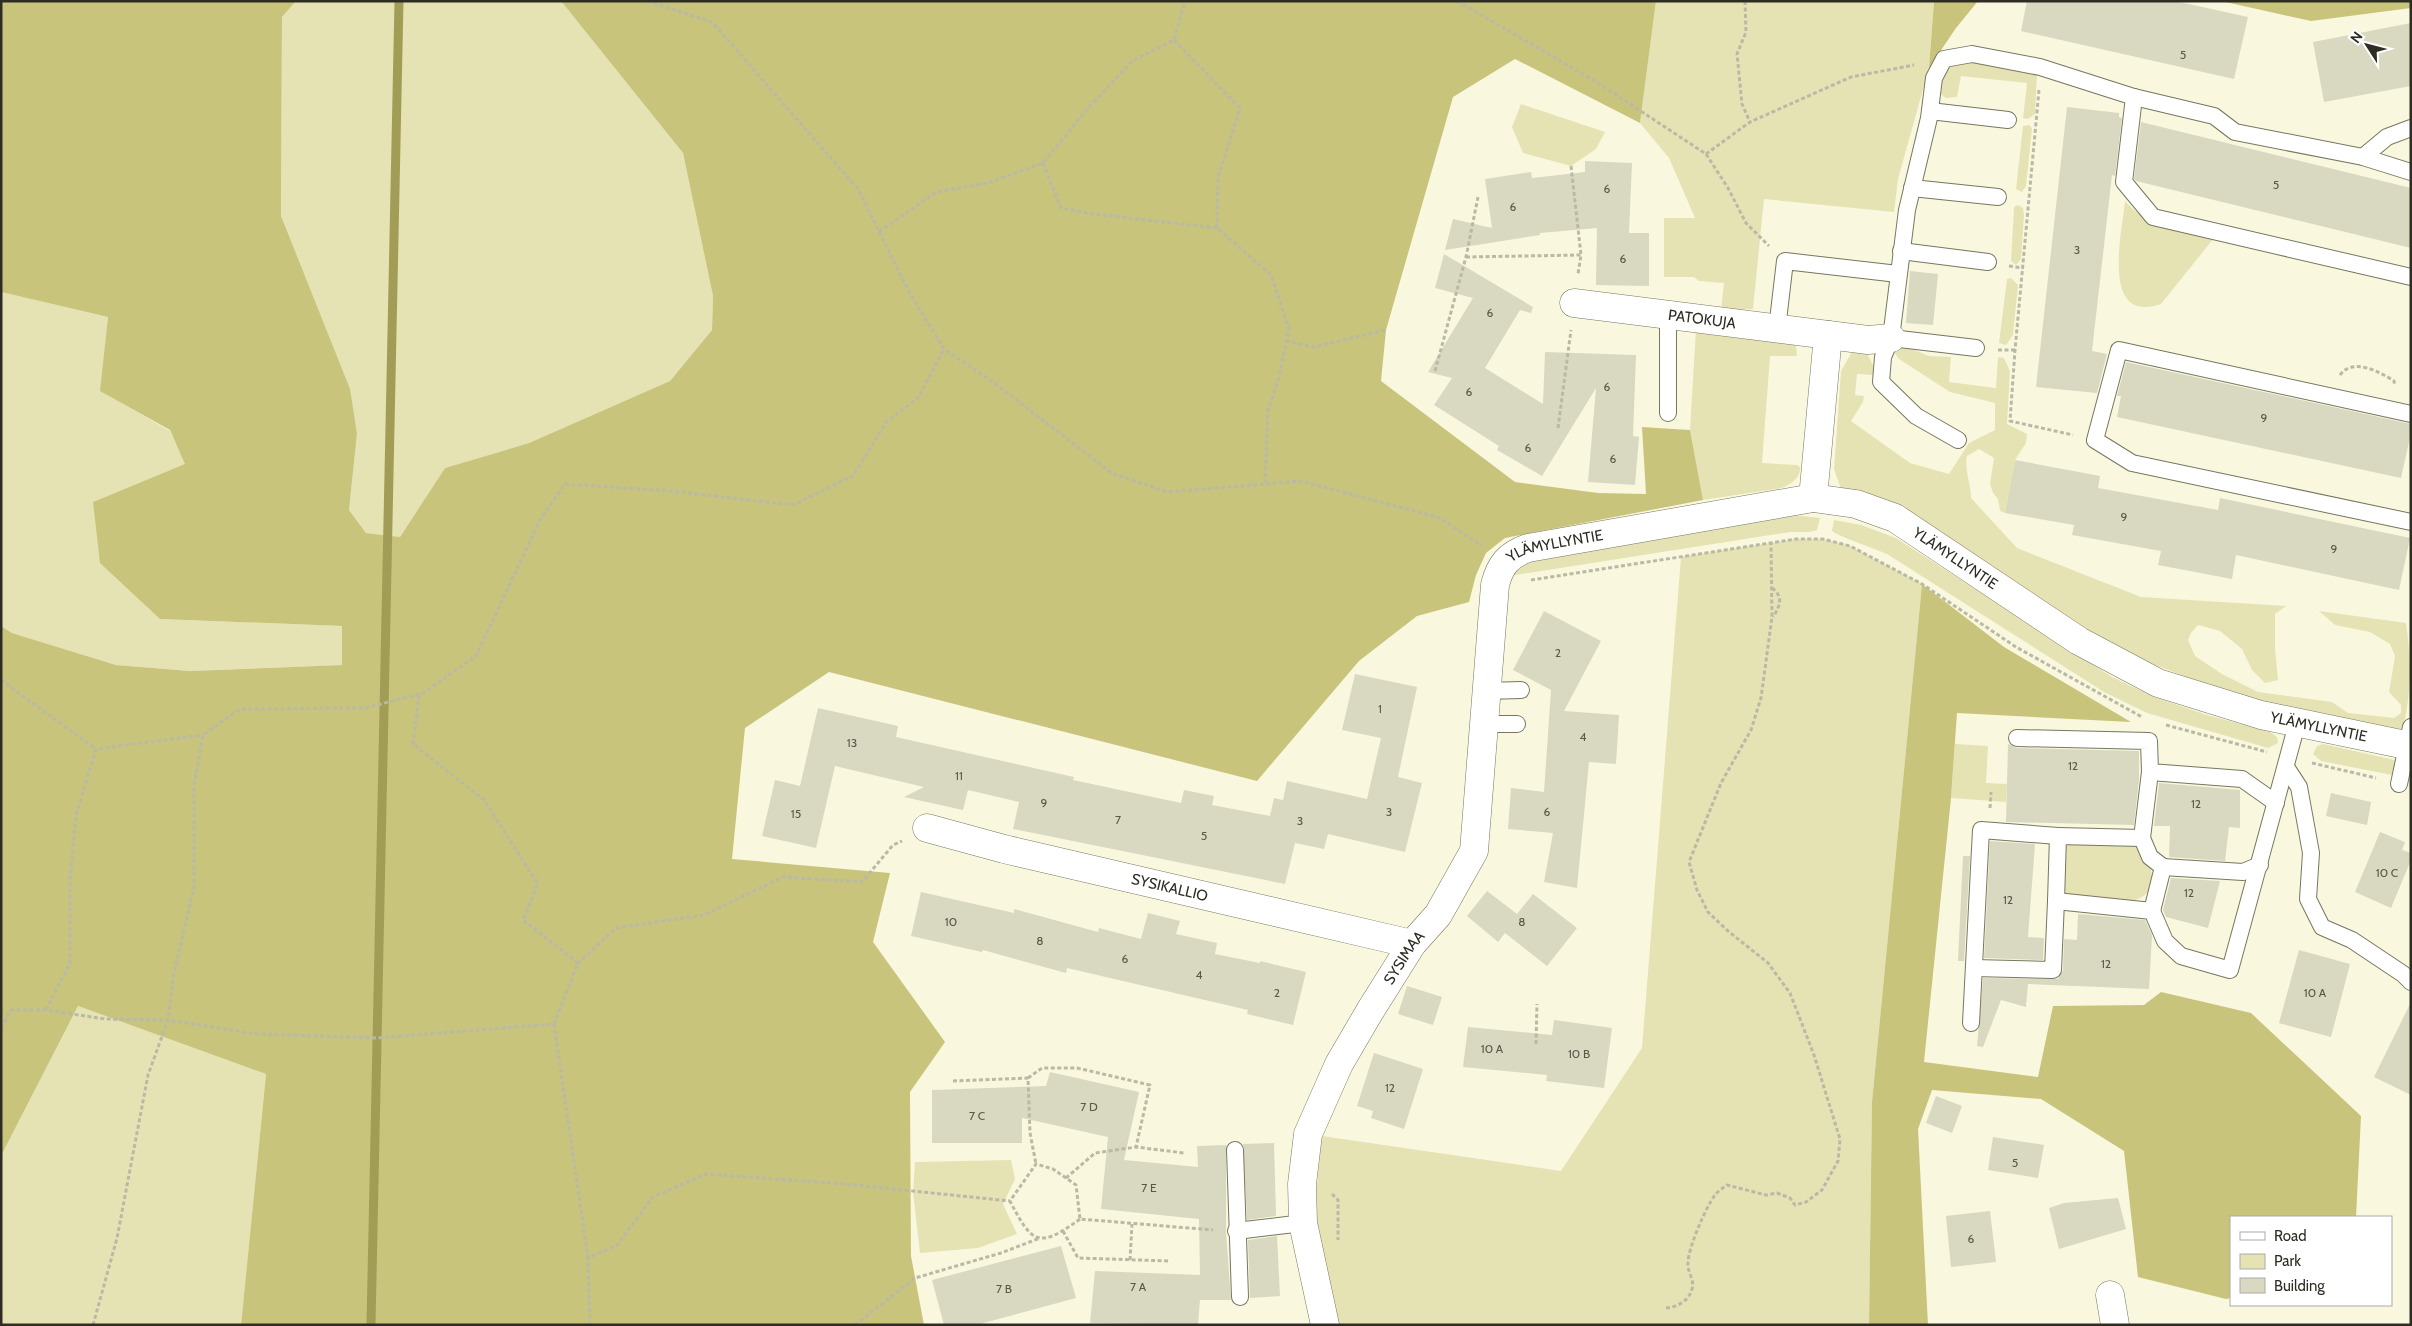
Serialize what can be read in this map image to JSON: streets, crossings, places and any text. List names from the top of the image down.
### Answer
{
  "streets": {
    "street": [
      "PATOKUJA",
      "YLÄMYLLYNTIE",
      "SYSIKALLIO",
      "SYSIMAA"
    ]
  },
  "crossings": [
    ["YLÄMYLLYNTIE", "SYSIMAA"],
    ["SYSIKALLIO", "SYSIMAA"]
  ],
  "house_numbers": [
    "5",
    "5",
    "6",
    "6",
    "3",
    "6",
    "6",
    "6",
    "6",
    "9",
    "6",
    "6",
    "9",
    "9",
    "2",
    "1",
    "4",
    "13",
    "12",
    "11",
    "9",
    "12",
    "3",
    "6",
    "15",
    "7",
    "3",
    "5",
    "10 C",
    "12",
    "12",
    "10",
    "8",
    "8",
    "6",
    "12",
    "4",
    "2",
    "10 A",
    "10 A",
    "10 B",
    "12",
    "7 D",
    "7 C",
    "5",
    "7 E",
    "6",
    "7 A",
    "7 B"
  ],
  "legend": ["Road", "Park", "Building"],
  "north": "top left"
}
